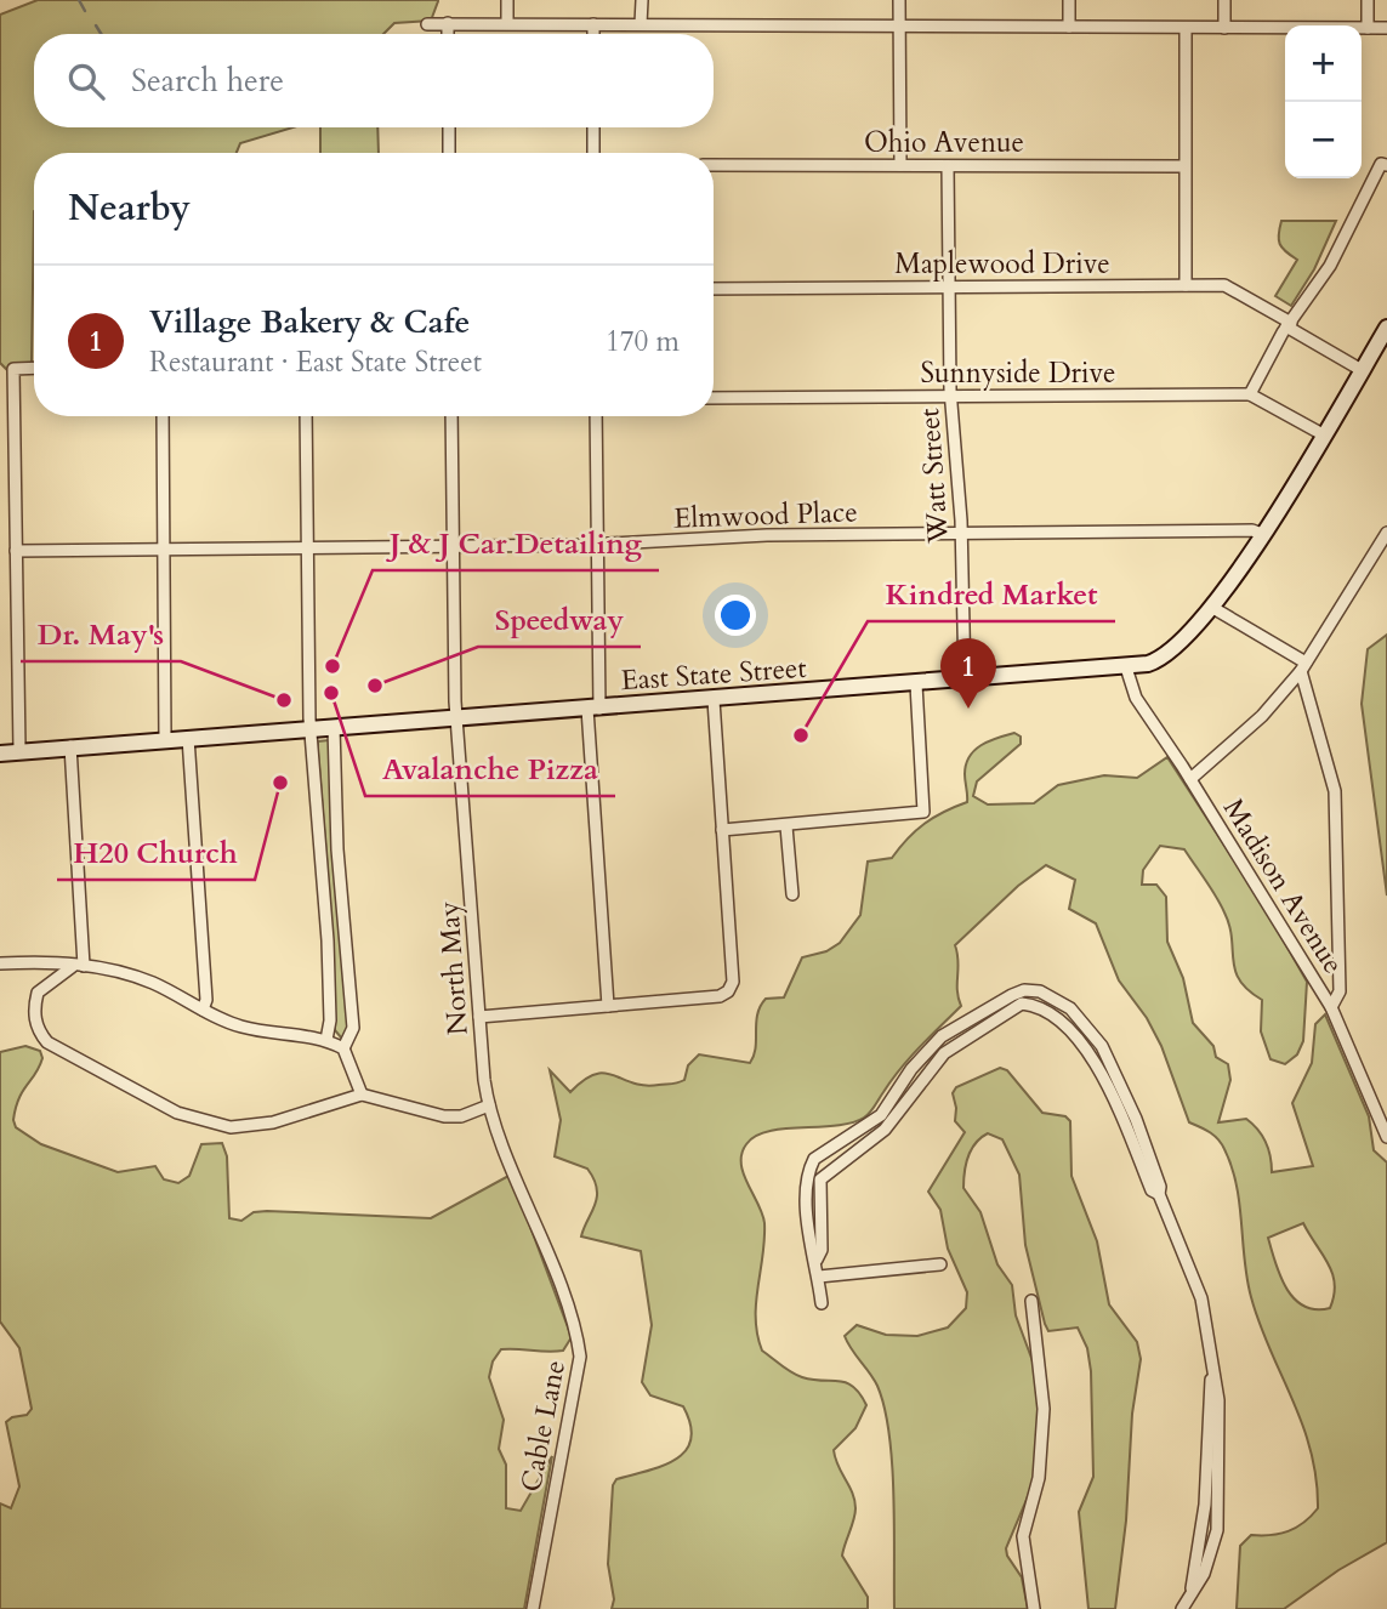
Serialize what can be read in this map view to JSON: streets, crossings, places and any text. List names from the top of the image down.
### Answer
{
  "streets": {
    "main road": ["East State Street"],
    "street": [
      "Ohio Avenue",
      "Maplewood Drive",
      "Sunnyside Drive",
      "Watt Street",
      "Elmwood Place",
      "Madison Avenue",
      "North May",
      "Cable Lane"
    ]
  },
  "crossings": [
    ["Ohio Avenue", "Watt Street"],
    ["Maplewood Drive", "Watt Street"],
    ["Maplewood Drive", "East State Street"],
    ["Sunnyside Drive", "Watt Street"],
    ["Sunnyside Drive", "East State Street"],
    ["Watt Street", "Elmwood Place"],
    ["Watt Street", "East State Street"],
    ["Elmwood Place", "East State Street"],
    ["Elmwood Place", "North May"],
    ["East State Street", "Madison Avenue"],
    ["East State Street", "North May"],
    ["North May", "Cable Lane"]
  ],
  "places": [
    "J & J Car Detailing",
    "Speedway",
    "Avalanche Pizza",
    "Dr. May's",
    "Kindred Market",
    "H20 Church"
  ],
  "page": {
    "map_buttons": ["+", "−"],
    "search": "Search here",
    "heading": "Nearby",
    "list": [
      {
        "mark": "1",
        "name": "Village Bakery & Cafe",
        "note": "Restaurant · East State Street",
        "value": "170 m"
      }
    ],
    "pins": "1"
  }
}
